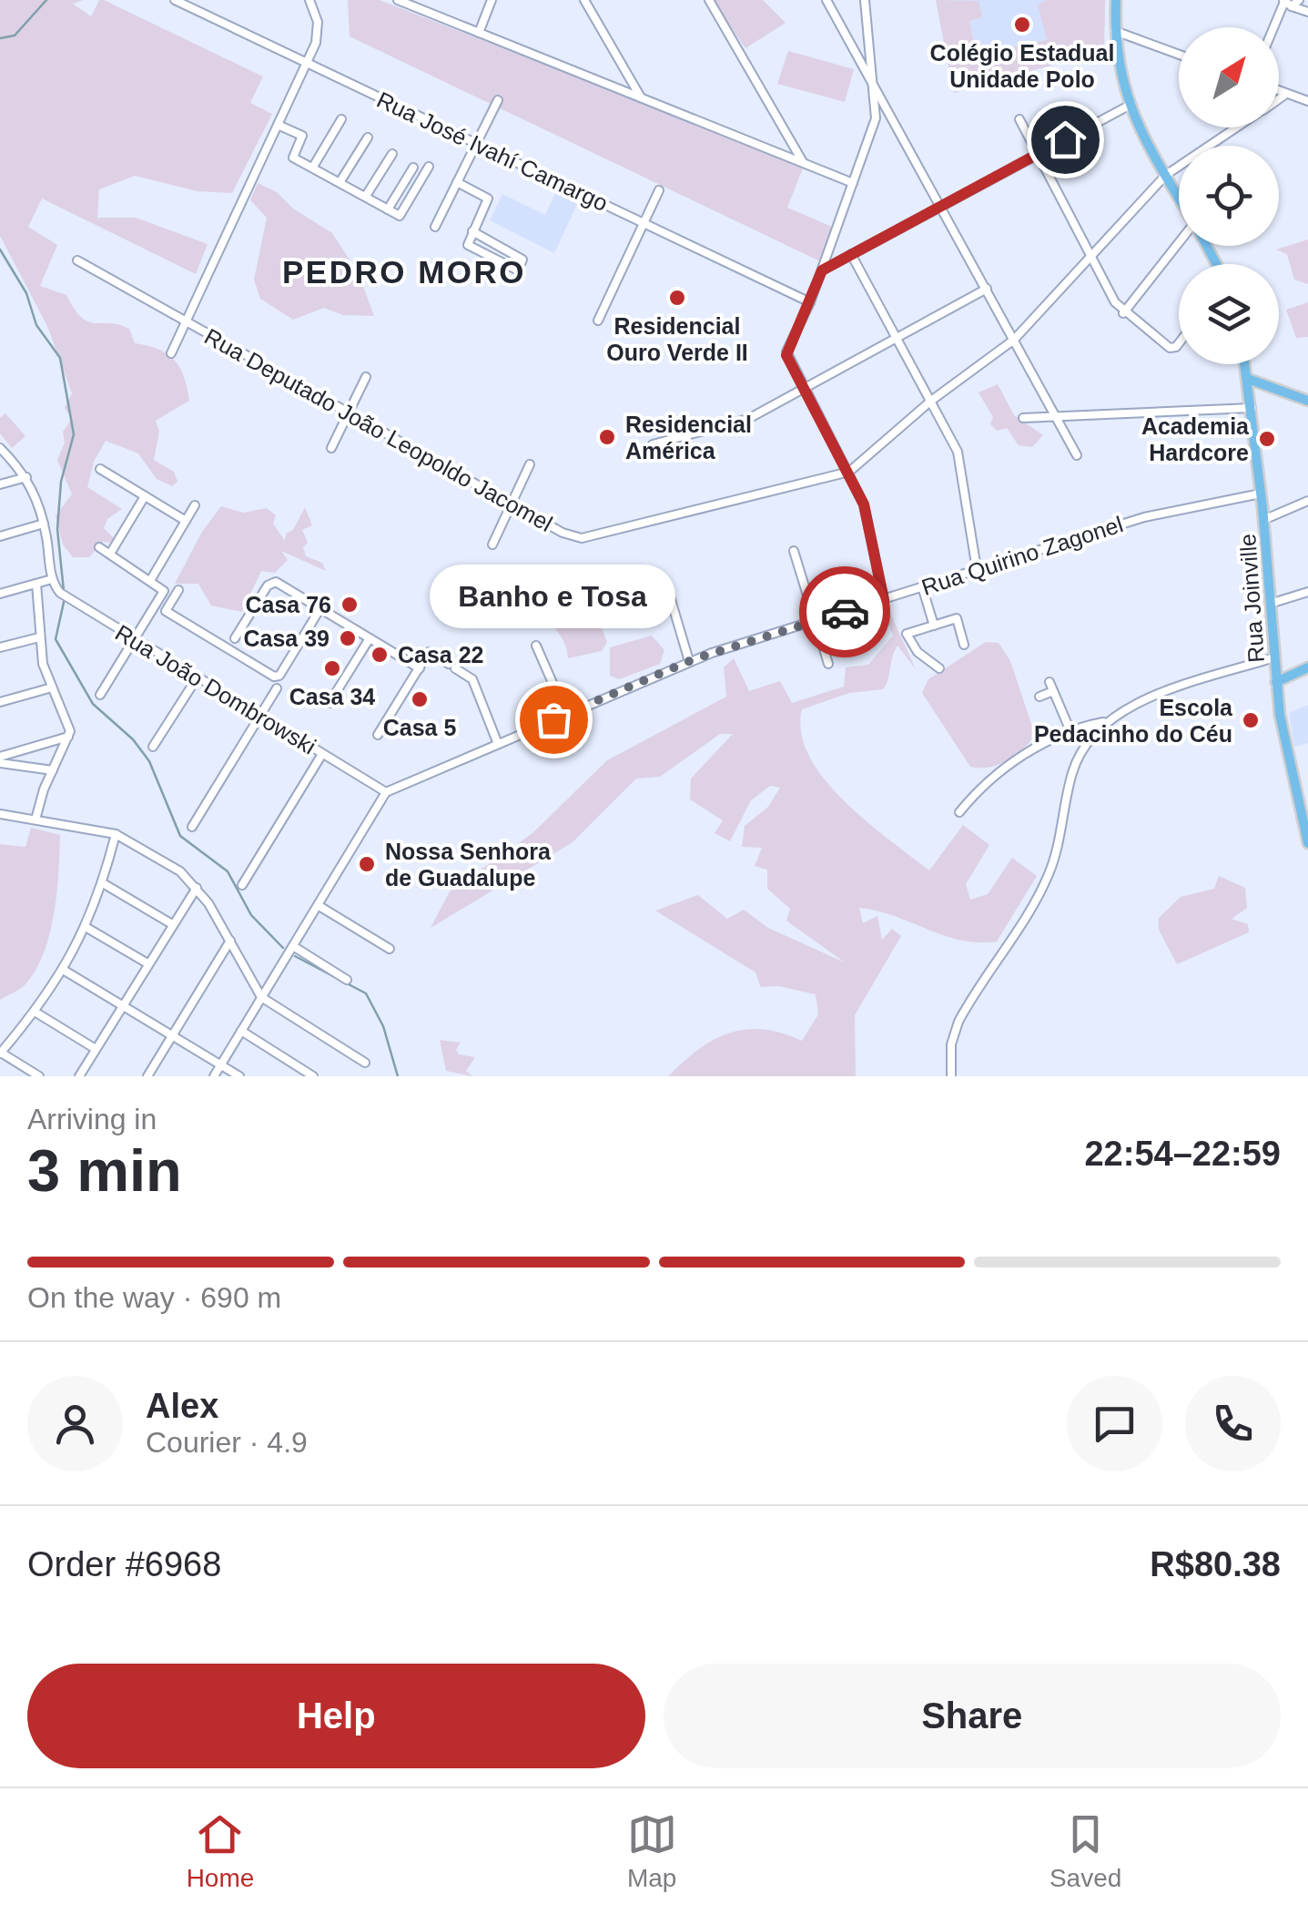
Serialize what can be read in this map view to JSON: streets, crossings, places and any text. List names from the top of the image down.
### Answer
{
  "streets": {
    "main road": ["Rua Joinville"],
    "street": [
      "Rua José Ivahí Camargo",
      "Rua Deputado João Leopoldo Jacomel",
      "Rua Quirino Zagonel",
      "Rua João Dombrowski"
    ]
  },
  "crossings": [
    ["Rua Quirino Zagonel", "Rua Joinville"],
    ["Rua Quirino Zagonel", "Rua João Dombrowski"]
  ],
  "districts": ["PEDRO MORO"],
  "places": [
    "Colégio Estadual Unidade Polo",
    "Residencial Ouro Verde II",
    "Residencial América",
    "Academia Hardcore",
    "Casa 76",
    "Casa 39",
    "Casa 22",
    "Casa 34",
    "Casa 5",
    "Banho e Tosa",
    "Escola Pedacinho do Céu",
    "Nossa Senhora de Guadalupe"
  ],
  "north": "top right",
  "page": {
    "bubble": "Banho e Tosa",
    "heading": ["3 min", "Arriving in", "22:54–22:59"],
    "panel": [
      "Alex",
      "Courier · 4.9",
      "Order #6968",
      "R$80.38"
    ],
    "bar": "On the way · 690 m",
    "buttons": ["Help", "Share"],
    "tabs": ["Home", "Map", "Saved"]
  }
}
